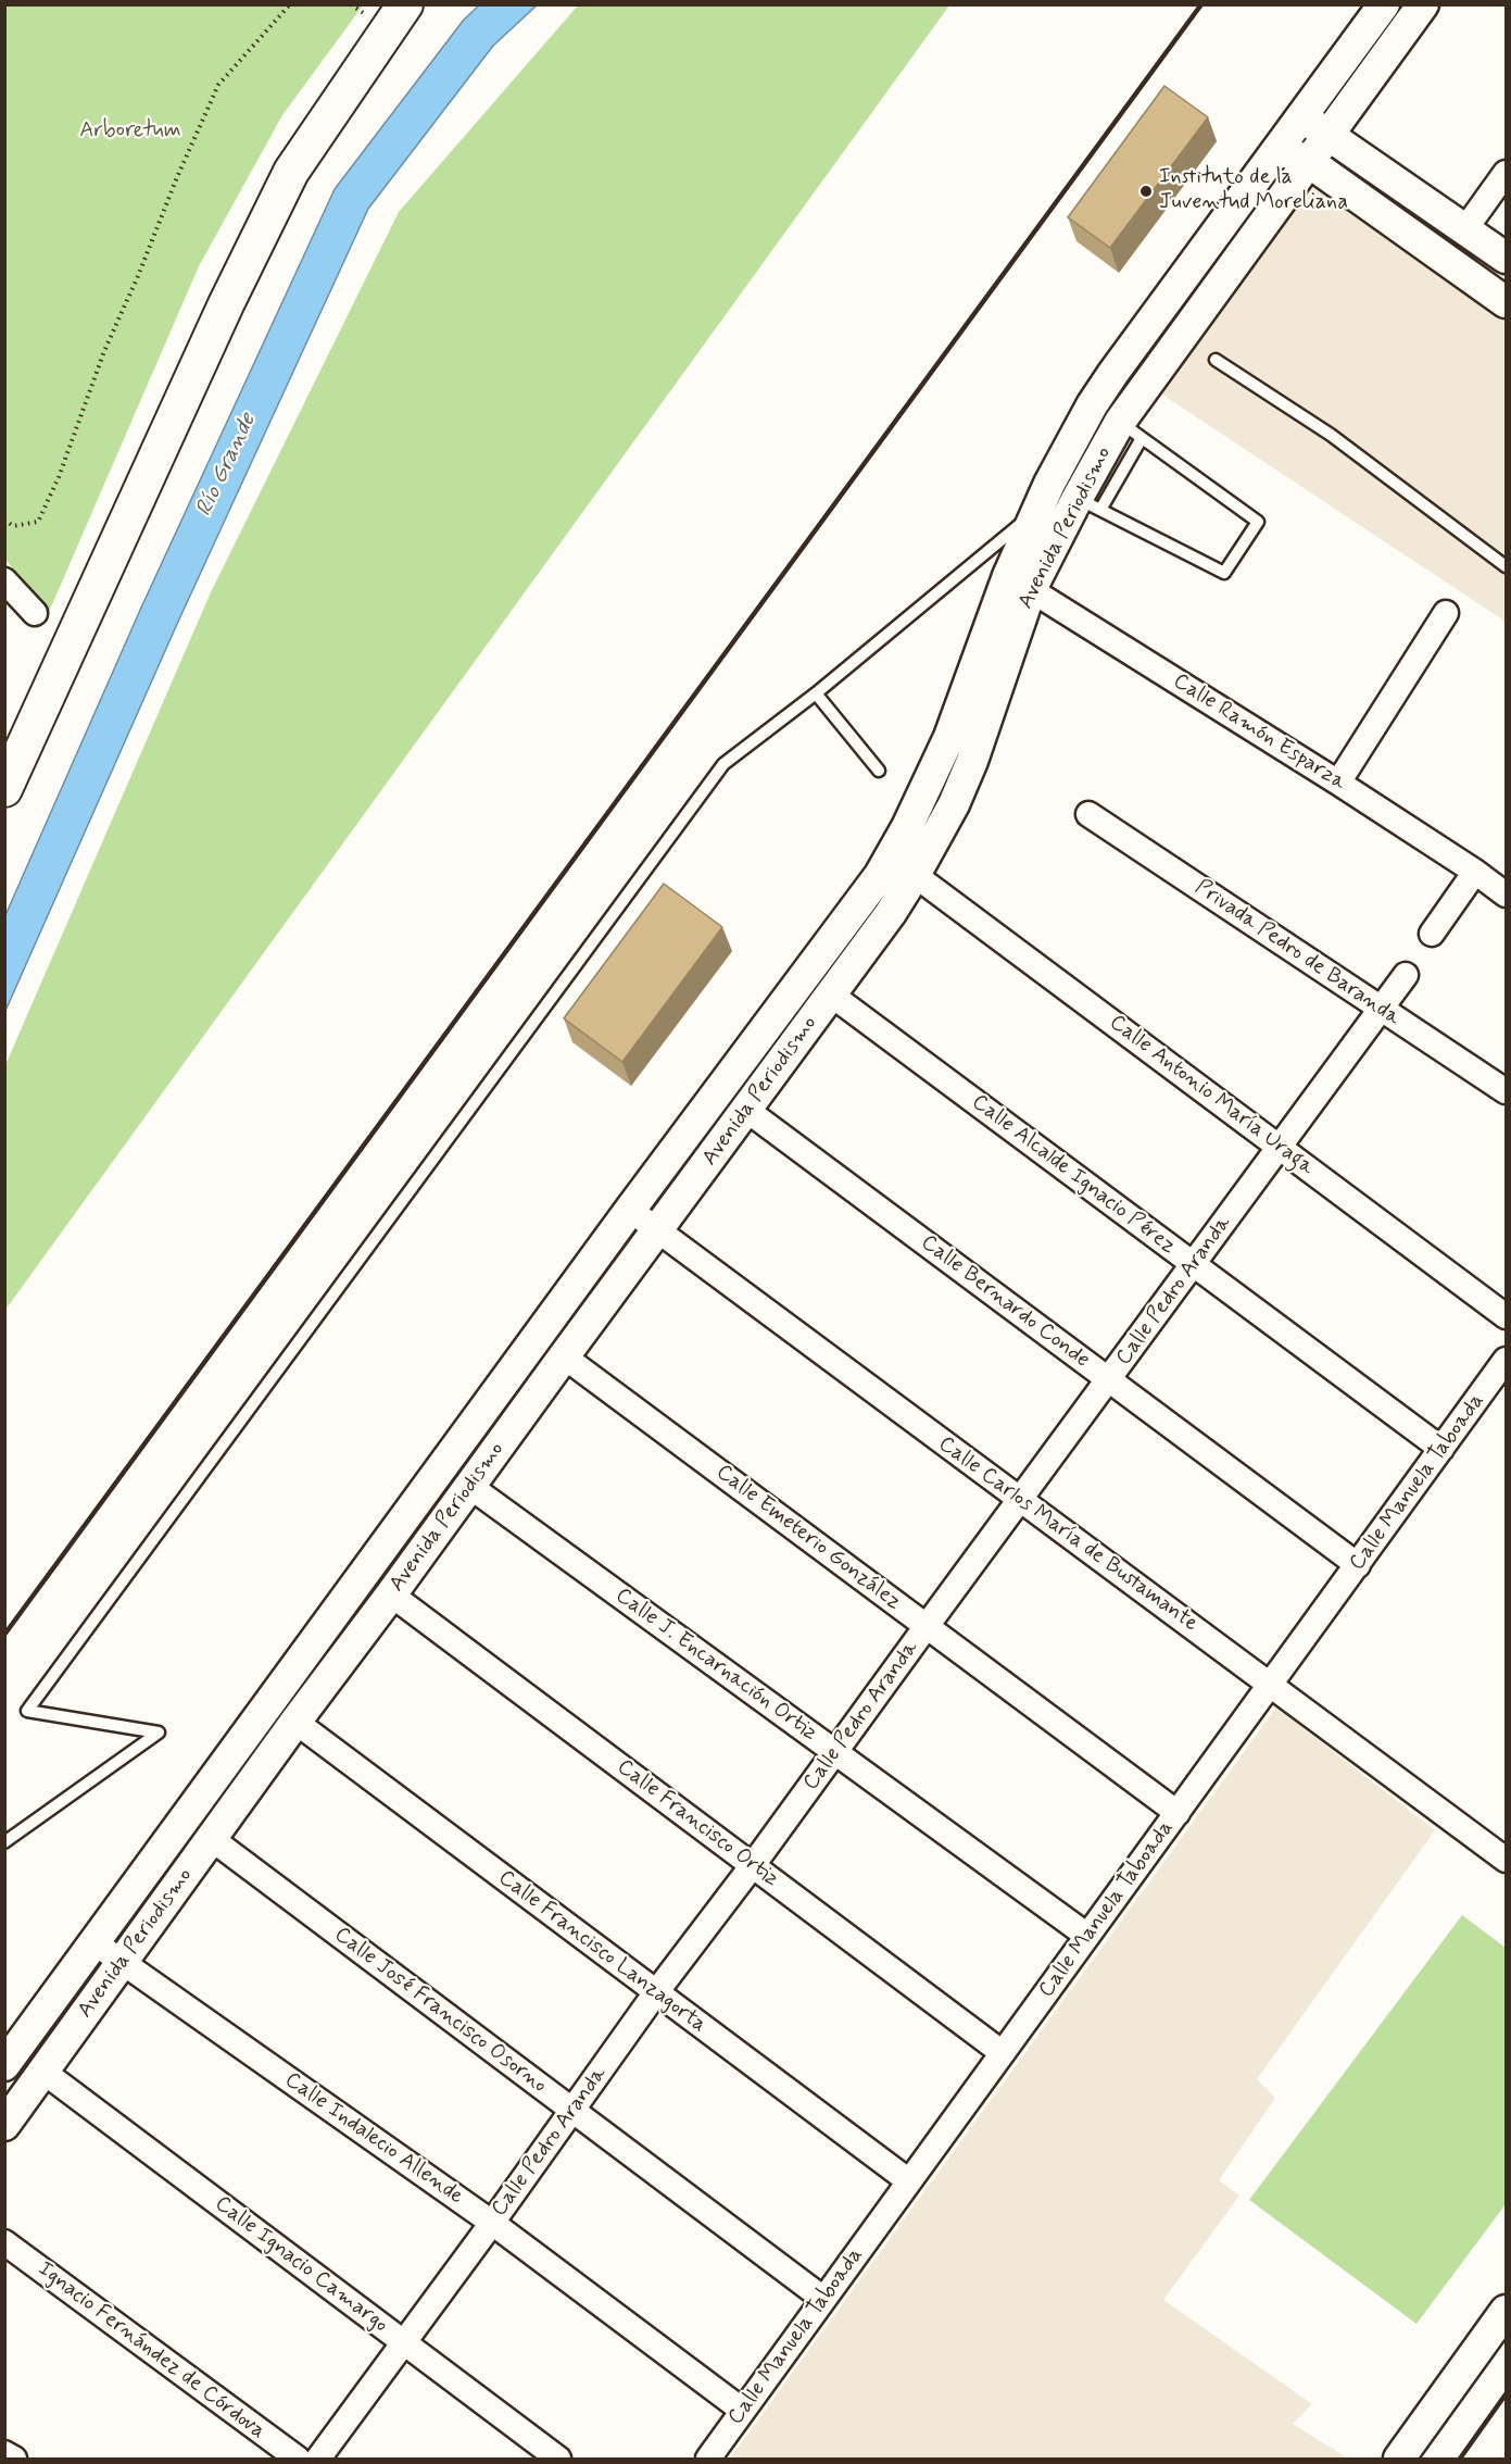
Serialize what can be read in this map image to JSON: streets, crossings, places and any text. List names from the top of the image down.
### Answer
{
  "streets": {
    "street": [
      "Avenida Periodismo",
      "Calle Ramón Esparza",
      "Privada Pedro de Baranda",
      "Calle Antonio María Uraga",
      "Calle Alcalde Ignacio Pérez",
      "Calle Pedro Aranda",
      "Calle Bernardo Conde",
      "Calle Manuela Taboada",
      "Calle Carlos María de Bustamante",
      "Calle Emeterio González",
      "Calle J. Encarnación Ortiz",
      "Calle Francisco Ortiz",
      "Calle Francisco Lanzagorta",
      "Calle José Francisco Osorno",
      "Calle Indalecio Allende",
      "Calle Ignacio Camargo",
      "Ignacio Fernández de Córdova"
    ]
  },
  "crossings": [
    ["Avenida Periodismo", "Calle Ramón Esparza"],
    ["Avenida Periodismo", "Calle Antonio María Uraga"],
    ["Avenida Periodismo", "Calle Alcalde Ignacio Pérez"],
    ["Avenida Periodismo", "Calle Bernardo Conde"],
    ["Avenida Periodismo", "Calle Carlos María de Bustamante"],
    ["Avenida Periodismo", "Calle Emeterio González"],
    ["Avenida Periodismo", "Calle J. Encarnación Ortiz"],
    ["Avenida Periodismo", "Calle Francisco Ortiz"],
    ["Avenida Periodismo", "Calle Francisco Lanzagorta"],
    ["Avenida Periodismo", "Calle José Francisco Osorno"],
    ["Avenida Periodismo", "Calle Indalecio Allende"],
    ["Avenida Periodismo", "Calle Ignacio Camargo"],
    ["Privada Pedro de Baranda", "Calle Pedro Aranda"],
    ["Calle Antonio María Uraga", "Calle Pedro Aranda"],
    ["Calle Alcalde Ignacio Pérez", "Calle Pedro Aranda"],
    ["Calle Alcalde Ignacio Pérez", "Calle Manuela Taboada"],
    ["Calle Pedro Aranda", "Calle Bernardo Conde"],
    ["Calle Pedro Aranda", "Calle Carlos María de Bustamante"],
    ["Calle Pedro Aranda", "Calle Emeterio González"],
    ["Calle Pedro Aranda", "Calle J. Encarnación Ortiz"],
    ["Calle Pedro Aranda", "Calle Francisco Ortiz"],
    ["Calle Pedro Aranda", "Calle Francisco Lanzagorta"],
    ["Calle Pedro Aranda", "Calle José Francisco Osorno"],
    ["Calle Pedro Aranda", "Calle Indalecio Allende"],
    ["Calle Pedro Aranda", "Calle Ignacio Camargo"],
    ["Calle Bernardo Conde", "Calle Manuela Taboada"],
    ["Calle Manuela Taboada", "Calle Carlos María de Bustamante"],
    ["Calle Manuela Taboada", "Calle Emeterio González"],
    ["Calle Manuela Taboada", "Calle J. Encarnación Ortiz"],
    ["Calle Manuela Taboada", "Calle Francisco Ortiz"],
    ["Calle Manuela Taboada", "Calle Francisco Lanzagorta"],
    ["Calle Manuela Taboada", "Calle José Francisco Osorno"],
    ["Calle Manuela Taboada", "Calle Indalecio Allende"]
  ],
  "water": ["Río Grande"],
  "parks": ["Arboretum"],
  "places": ["Instituto de la Juventud Moreliana"]
}
